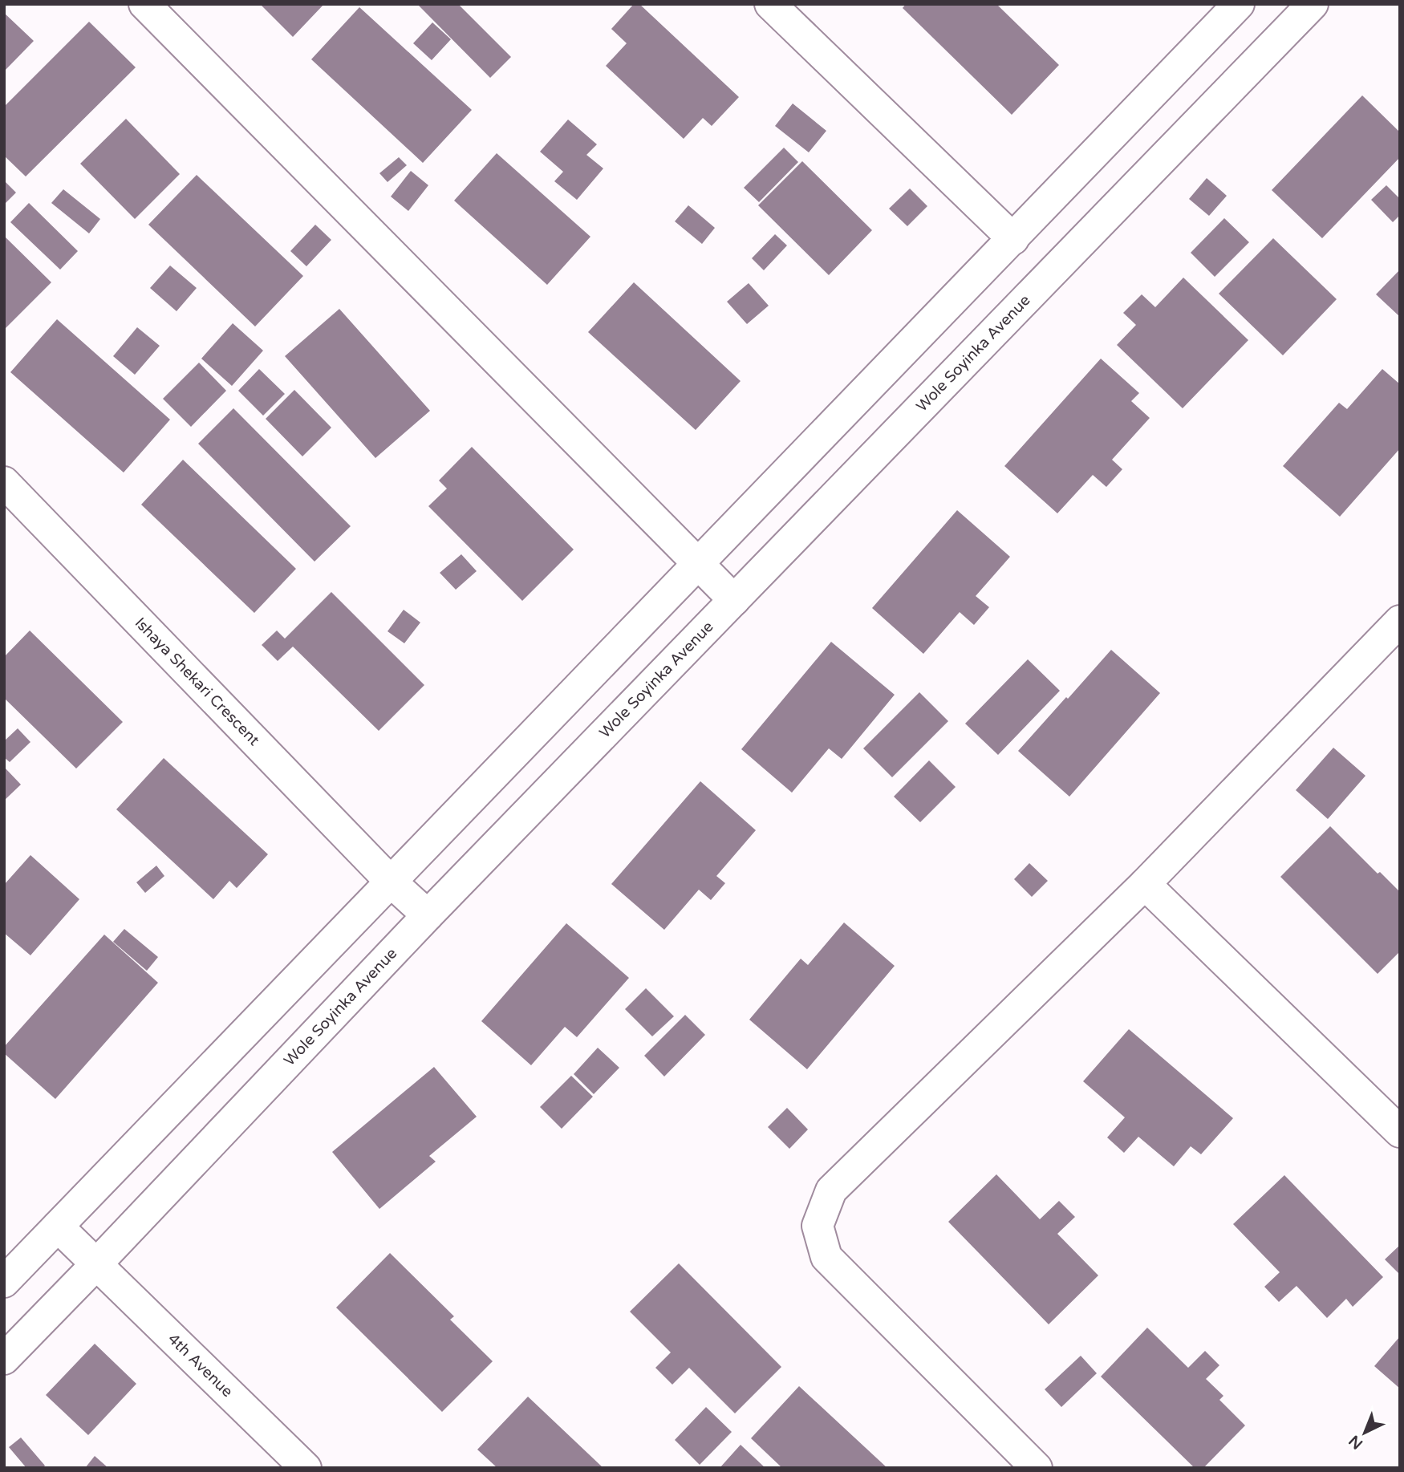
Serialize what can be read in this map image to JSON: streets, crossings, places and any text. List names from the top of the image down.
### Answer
{
  "streets": {
    "street": ["Wole Soyinka Avenue", "Ishaya Shekari Crescent", "4th Avenue"]
  },
  "crossings": [
    ["Wole Soyinka Avenue", "Ishaya Shekari Crescent"],
    ["Wole Soyinka Avenue", "4th Avenue"]
  ],
  "north": "bottom left"
}
